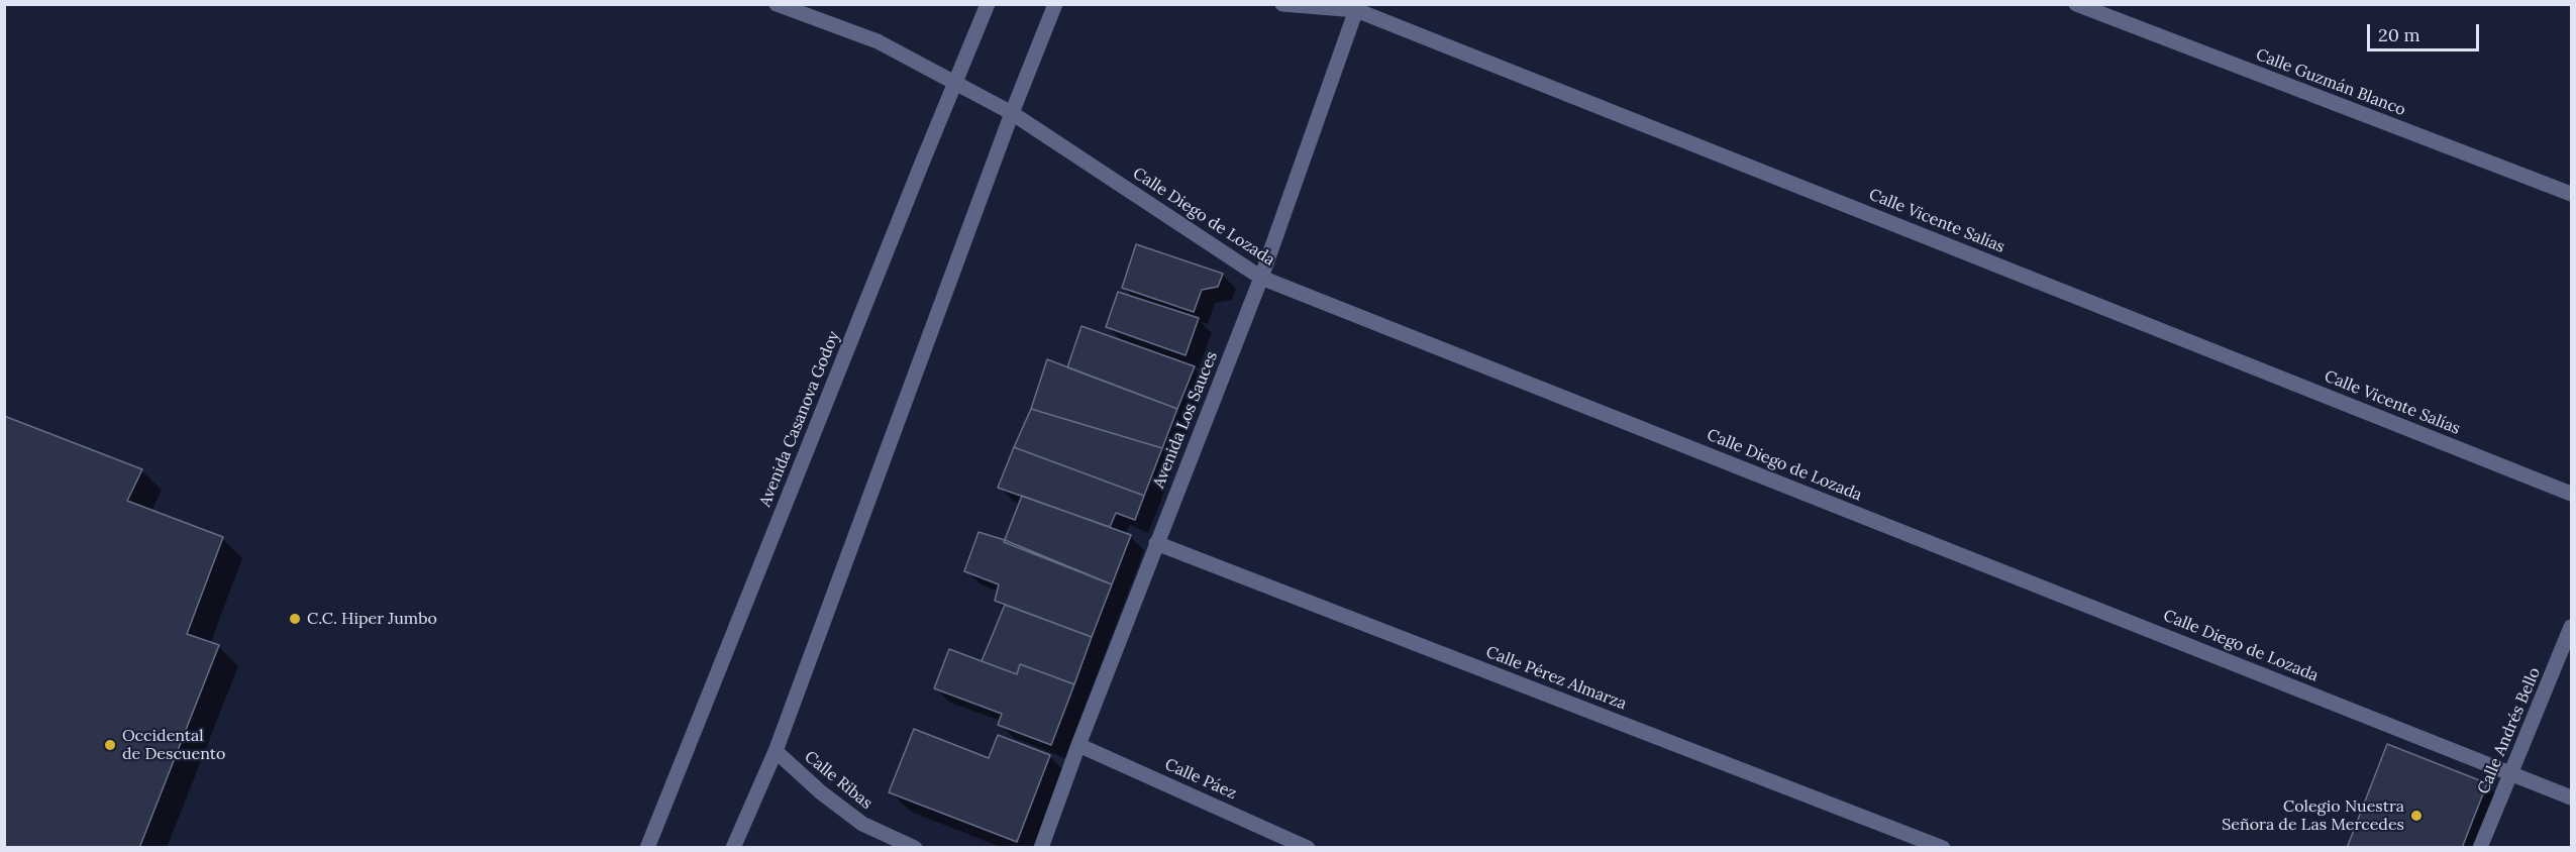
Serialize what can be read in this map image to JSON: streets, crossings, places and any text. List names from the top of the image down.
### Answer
{
  "streets": {
    "street": [
      "Calle Guzmán Blanco",
      "Calle Diego de Lozada",
      "Calle Vicente Salías",
      "Avenida Casanova Godoy",
      "Avenida Los Sauces",
      "Calle Pérez Almarza",
      "Calle Andrés Bello",
      "Calle Páez",
      "Calle Ribas"
    ]
  },
  "crossings": [
    ["Calle Diego de Lozada", "Avenida Casanova Godoy"],
    ["Calle Diego de Lozada", "Avenida Los Sauces"],
    ["Calle Diego de Lozada", "Calle Andrés Bello"],
    ["Calle Vicente Salías", "Avenida Los Sauces"],
    ["Avenida Los Sauces", "Calle Pérez Almarza"],
    ["Avenida Los Sauces", "Calle Páez"]
  ],
  "places": ["C.C. Hiper Jumbo", "Occidental de Descuento", "Colegio Nuestra Señora de Las Mercedes"],
  "scale_bar": "20 m"
}
